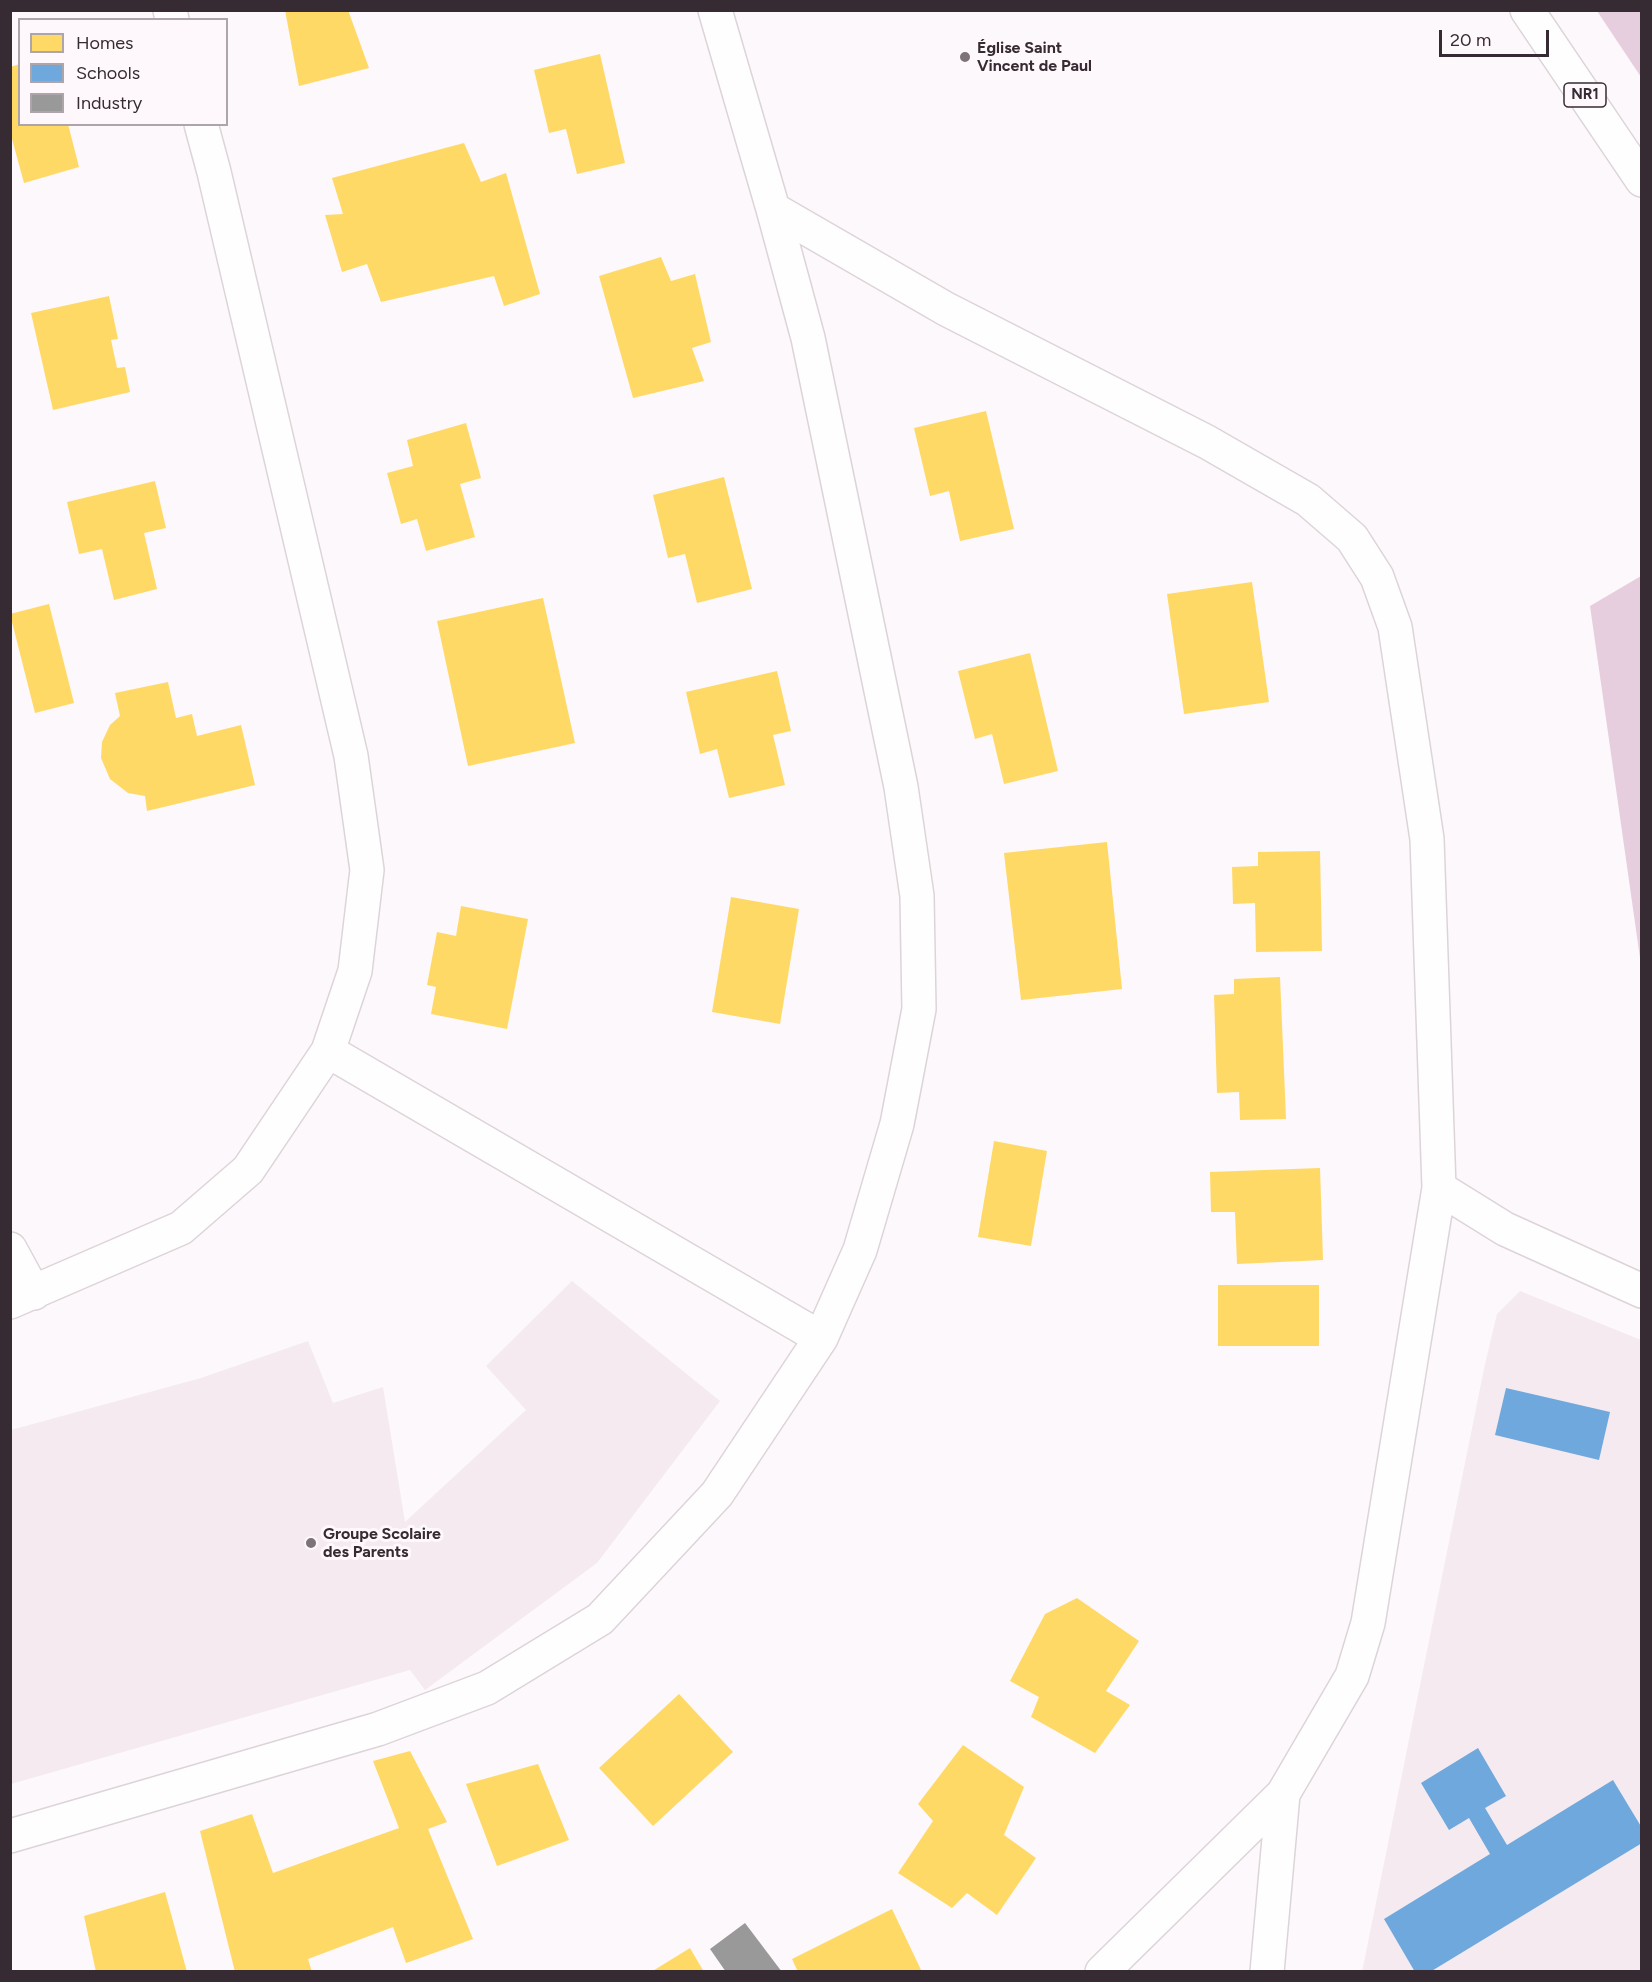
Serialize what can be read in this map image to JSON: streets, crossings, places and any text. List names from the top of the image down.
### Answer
{
  "streets": {
    "main road": ["NR1"]
  },
  "places": ["Église Saint Vincent de Paul", "Groupe Scolaire des Parents"],
  "legend": ["Homes", "Schools", "Industry"],
  "scale_bar": "20 m"
}
